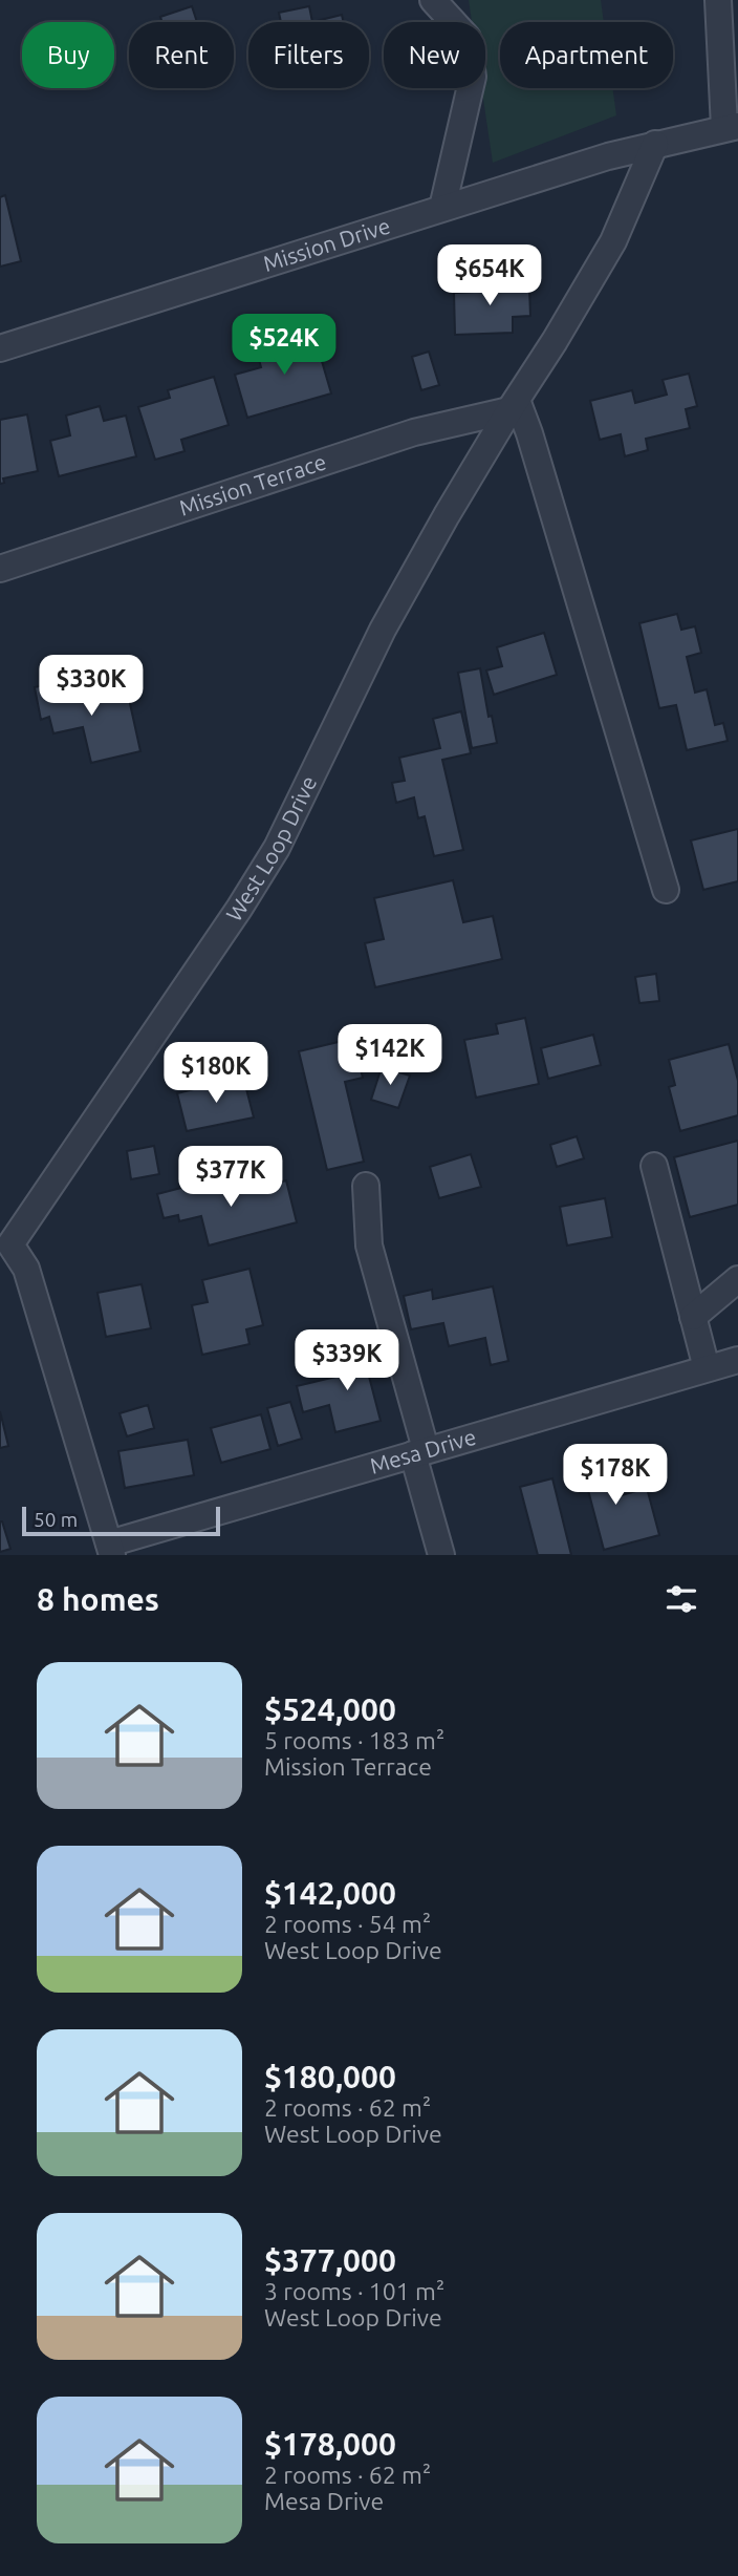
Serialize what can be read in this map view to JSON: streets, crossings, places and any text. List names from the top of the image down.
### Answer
{
  "streets": {
    "street": [
      "Mission Drive",
      "Mission Terrace",
      "West Loop Drive",
      "Mesa Drive"
    ]
  },
  "crossings": [
    ["Mission Drive", "West Loop Drive"],
    ["Mission Terrace", "West Loop Drive"],
    ["West Loop Drive", "Mesa Drive"]
  ],
  "scale_bar": "50 m",
  "page": {
    "chip": [
      "Buy",
      "Rent",
      "Filters",
      "New",
      "Apartment"
    ],
    "price": [
      "$654K",
      "$524K",
      "$330K",
      "$142K",
      "$180K",
      "$377K",
      "$339K",
      "$178K"
    ],
    "scale": "50 m",
    "heading": "8 homes",
    "list": [
      {
        "name": "$524,000",
        "note": "5 rooms · 183 m² · Mission Terrace"
      },
      {
        "name": "$142,000",
        "note": "2 rooms · 54 m² · West Loop Drive"
      },
      {
        "name": "$180,000",
        "note": "2 rooms · 62 m² · West Loop Drive"
      },
      {
        "name": "$377,000",
        "note": "3 rooms · 101 m² · West Loop Drive"
      },
      {
        "name": "$178,000",
        "note": "2 rooms · 62 m² · Mesa Drive"
      }
    ]
  }
}
